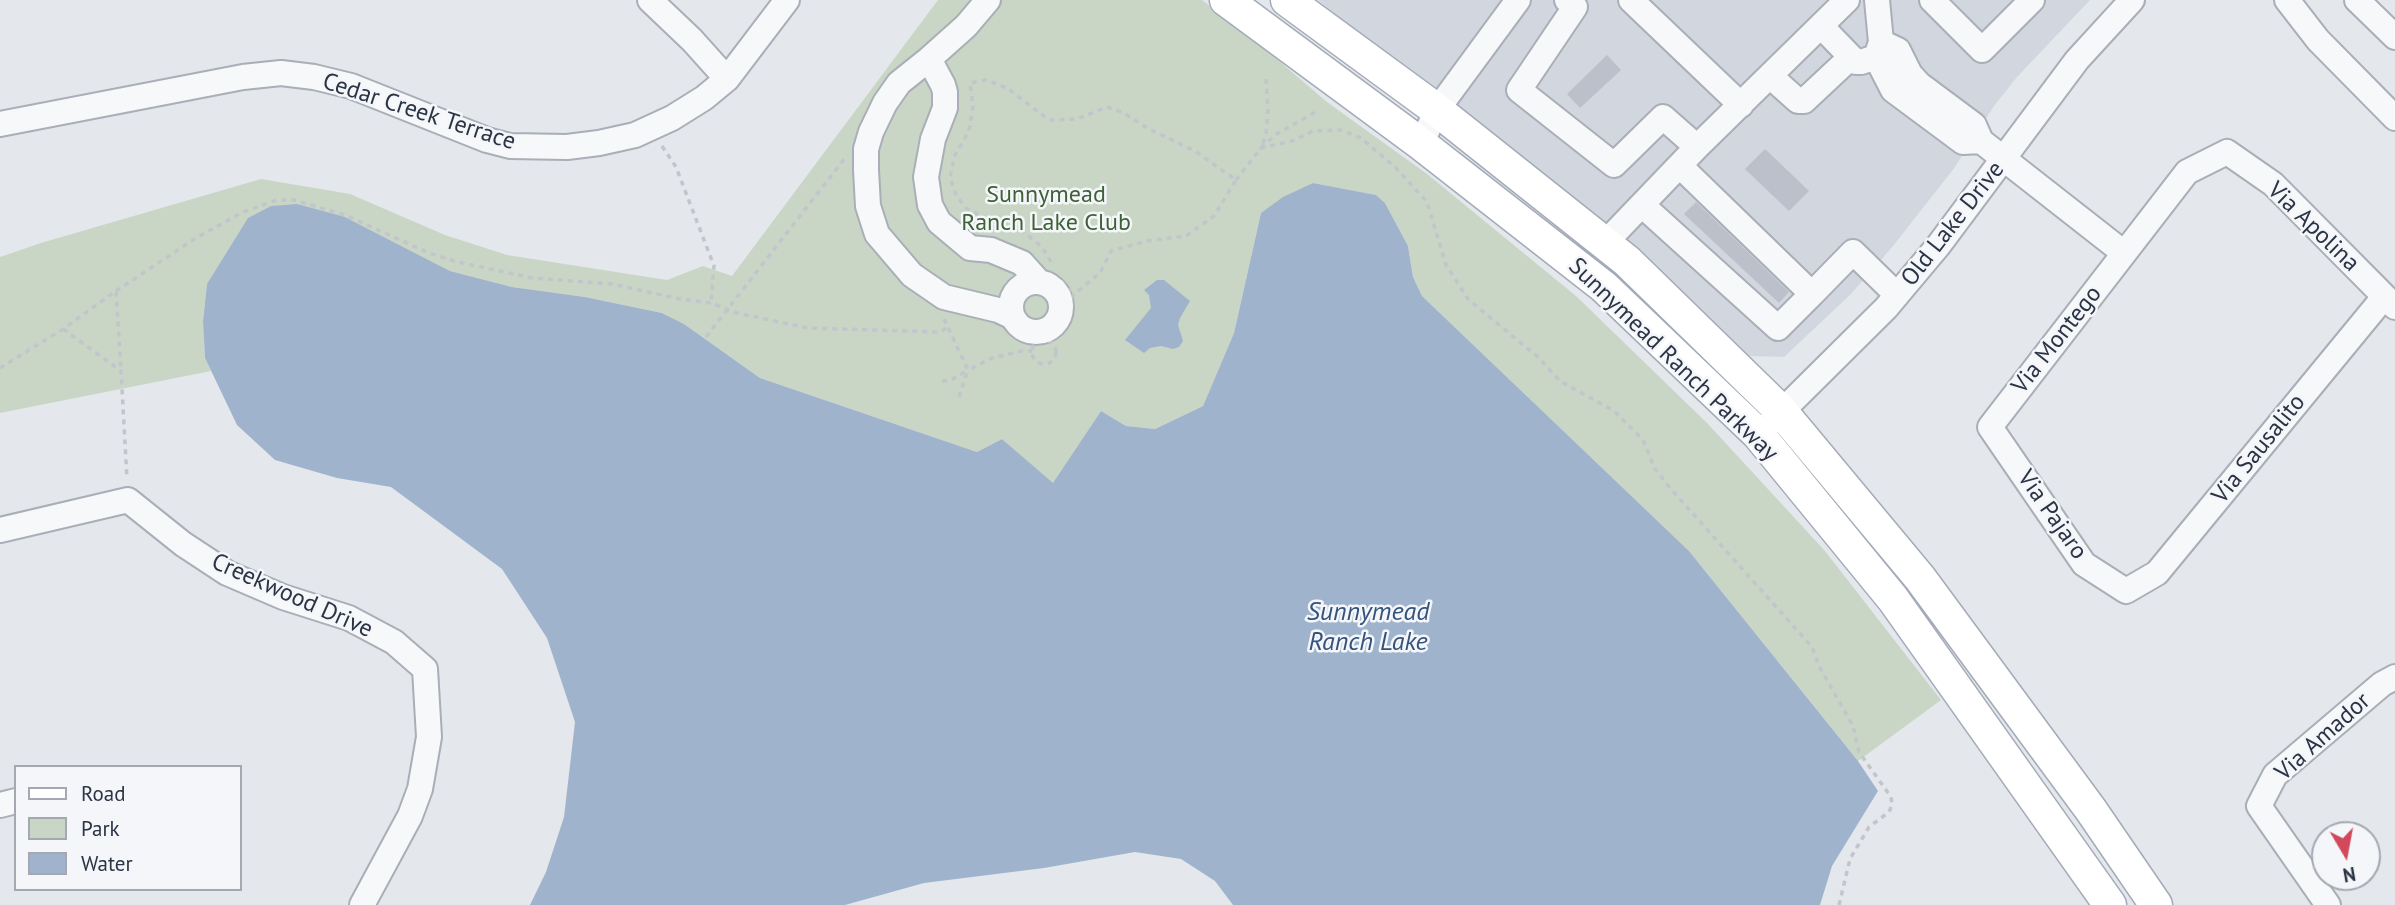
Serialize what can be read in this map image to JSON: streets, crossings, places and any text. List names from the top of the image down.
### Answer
{
  "streets": {
    "main road": ["Sunnymead Ranch Parkway"],
    "street": [
      "Cedar Creek Terrace",
      "Old Lake Drive",
      "Via Apolina",
      "Via Montego",
      "Via Sausalito",
      "Via Pajaro",
      "Creekwood Drive",
      "Via Amador"
    ]
  },
  "crossings": [
    ["Old Lake Drive", "Sunnymead Ranch Parkway"],
    ["Via Apolina", "Via Montego"],
    ["Via Apolina", "Via Sausalito"],
    ["Via Montego", "Via Pajaro"],
    ["Via Sausalito", "Via Pajaro"]
  ],
  "water": ["Sunnymead Ranch Lake"],
  "parks": ["Sunnymead Ranch Lake Club"],
  "legend": ["Road", "Park", "Water"],
  "north": "bottom"
}
